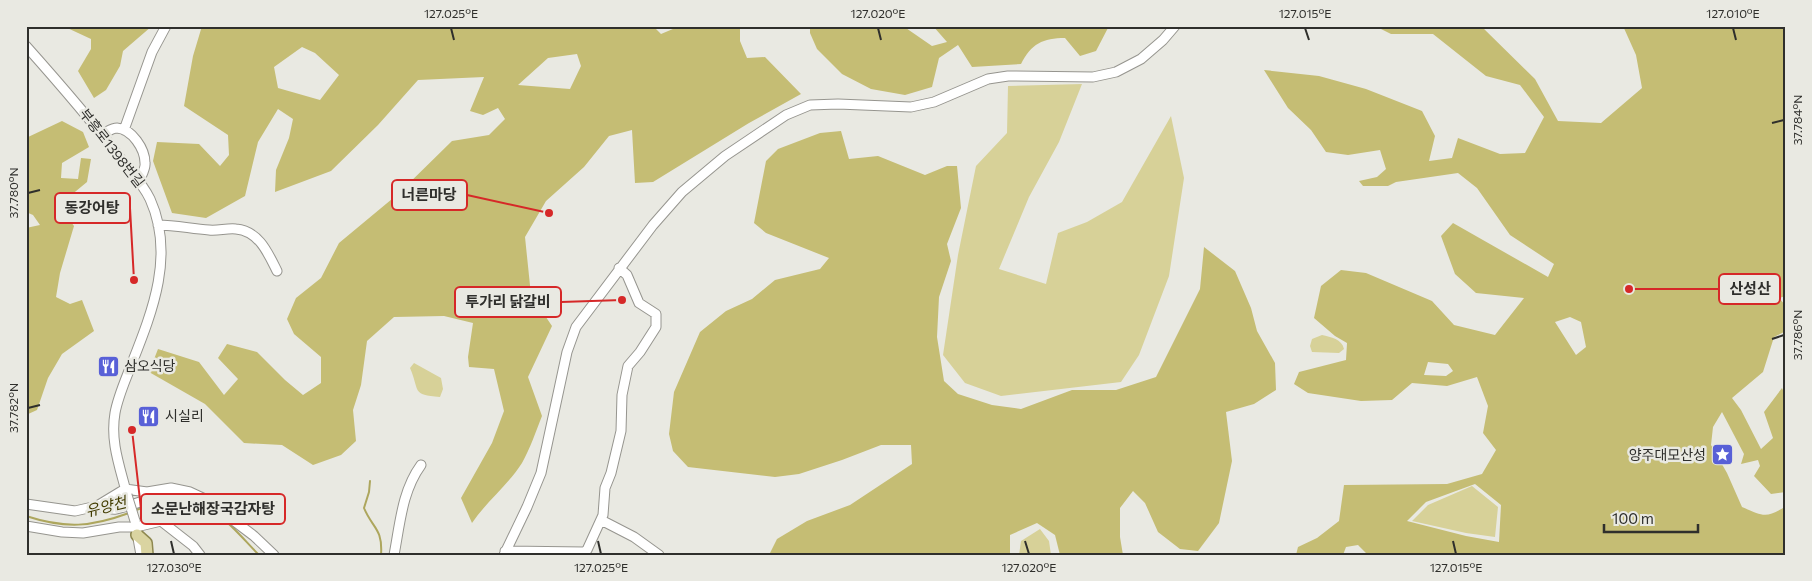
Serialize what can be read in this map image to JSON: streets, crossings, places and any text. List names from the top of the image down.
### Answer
{
  "streets": {
    "street": ["부흥로1398번길"]
  },
  "water": ["유양천"],
  "places": {
    "other": [
      "너른마당",
      "동강어탕",
      "산성산",
      "투가리 닭갈비",
      "소문난해장국감자탕"
    ],
    "restaurant": ["삼오식당", "시실리"],
    "place": ["양주대모산성"]
  },
  "scale_bar": "100 m",
  "coordinates": [
    "127.025°E",
    "127.020°E",
    "127.015°E",
    "127.010°E",
    "37.784°N",
    "37.780°N",
    "37.786°N",
    "37.782°N",
    "127.030°E"
  ]
}
